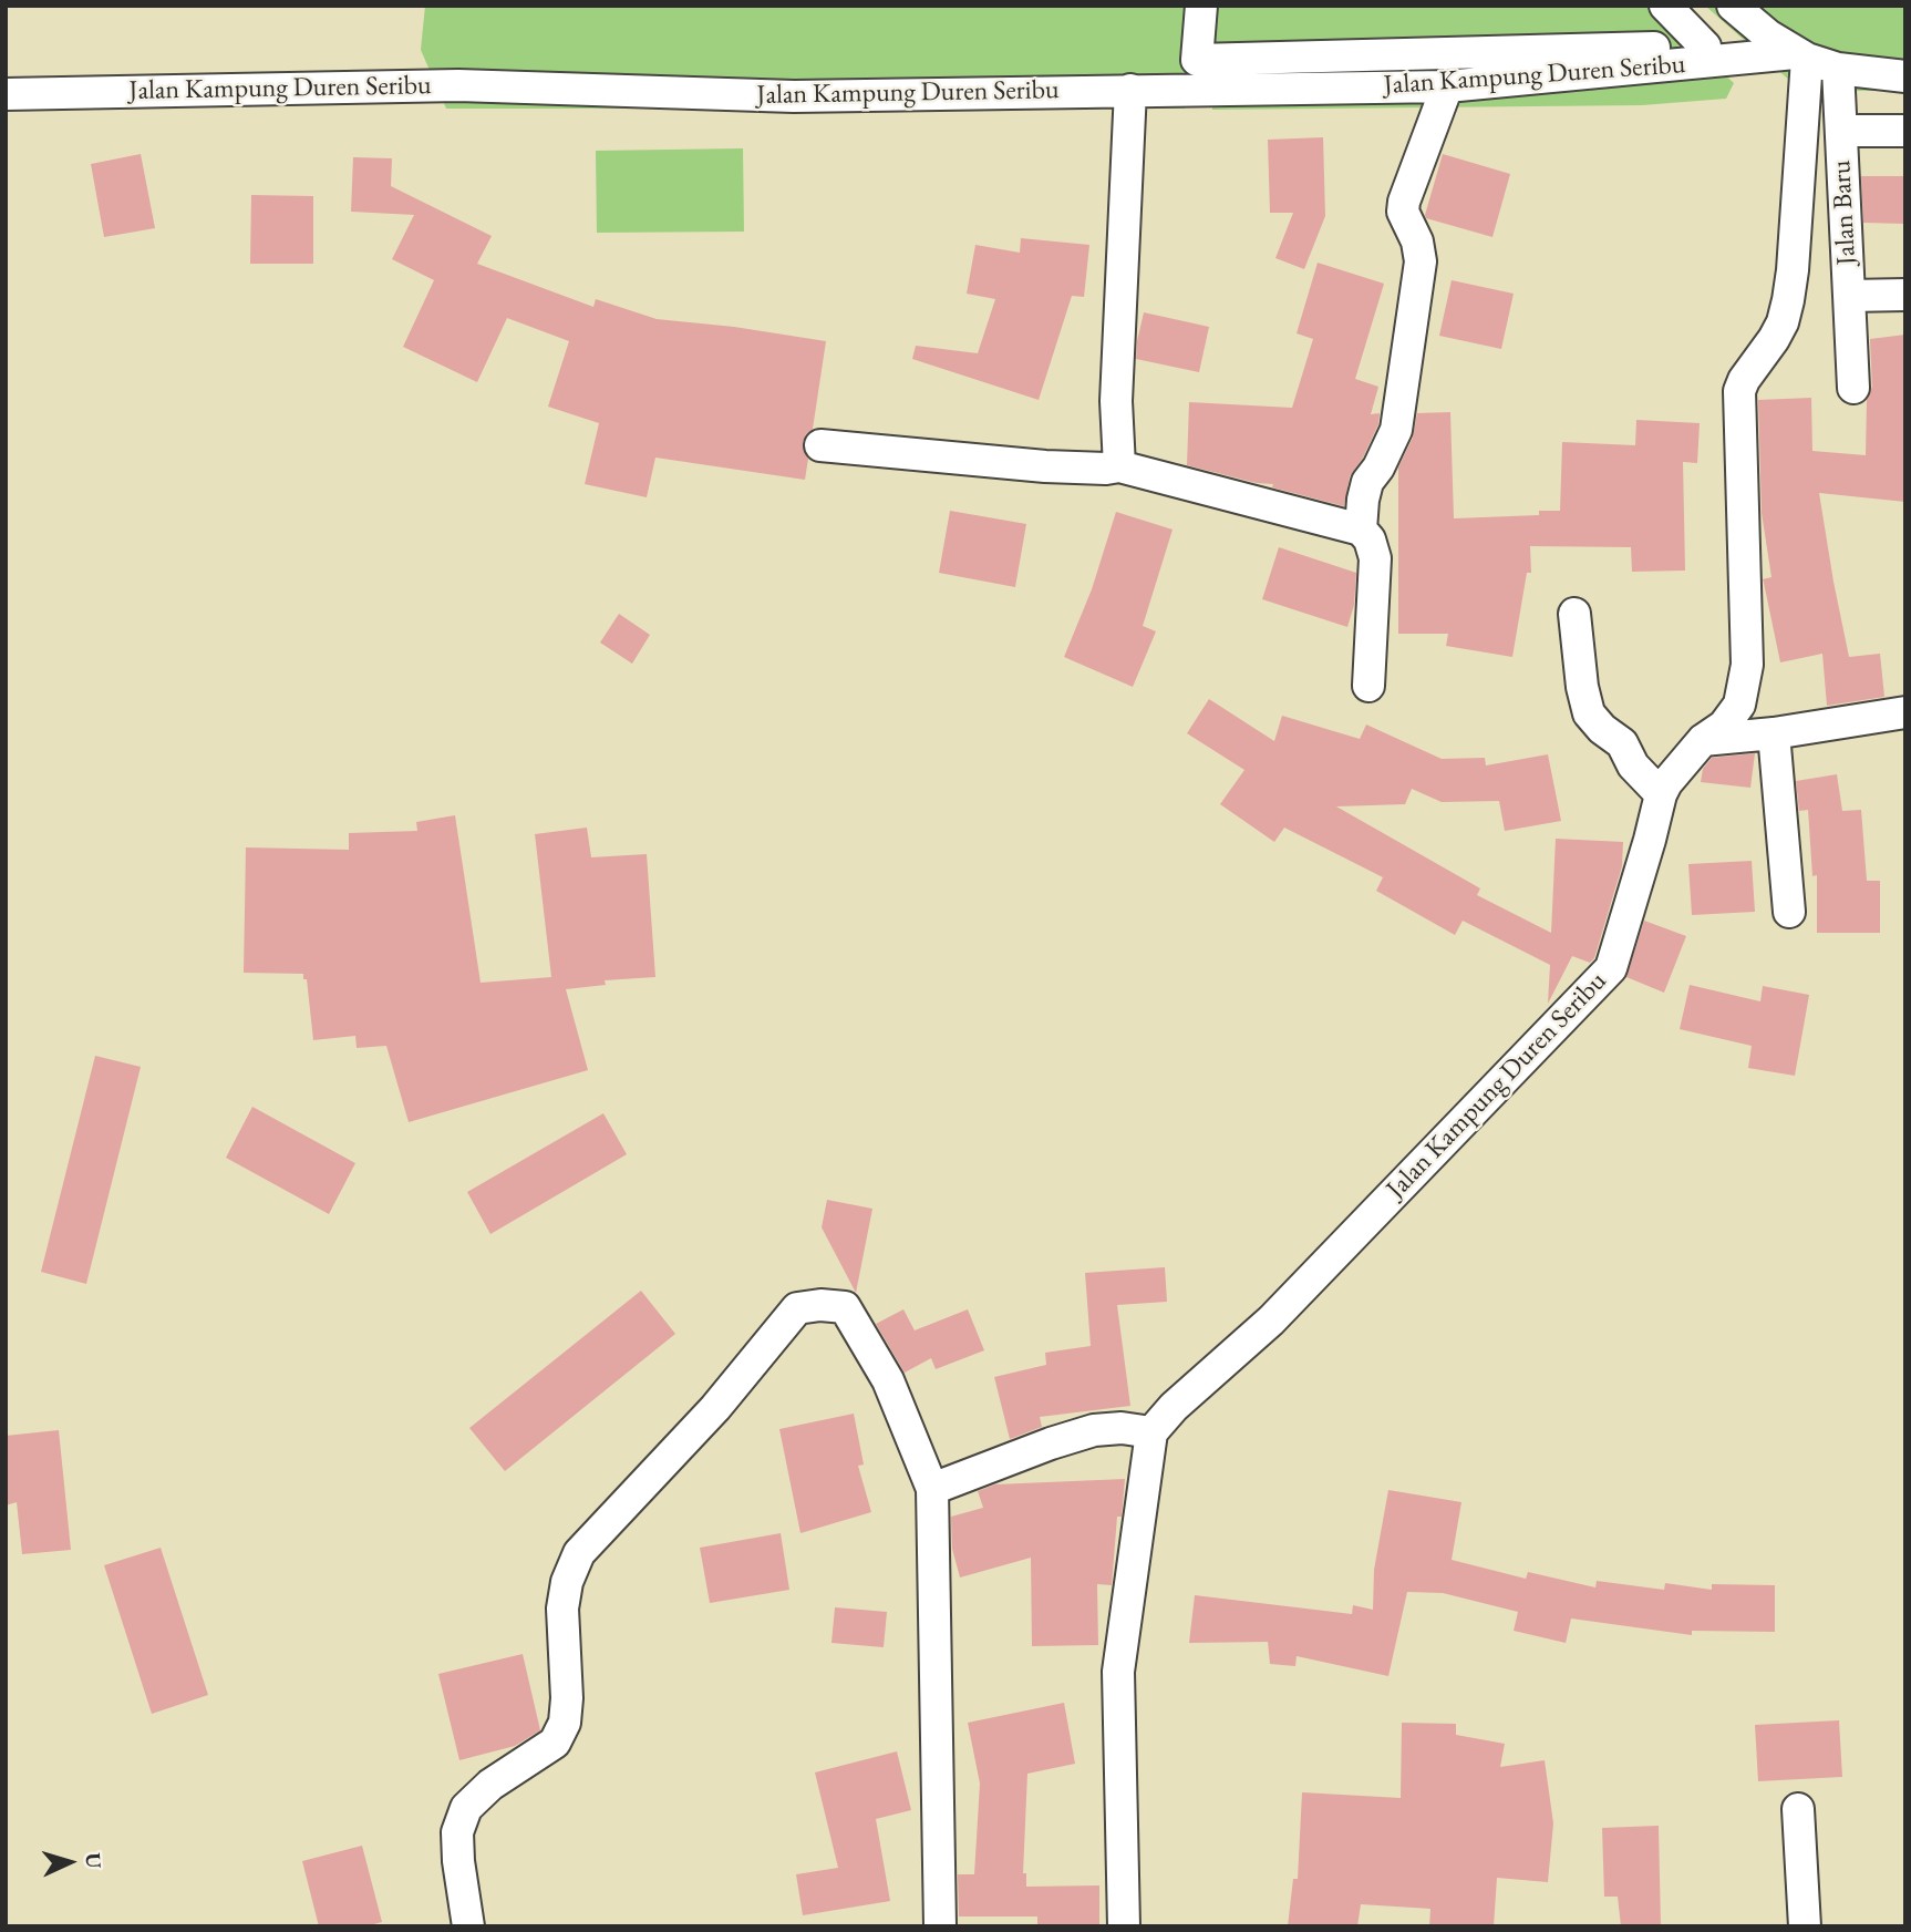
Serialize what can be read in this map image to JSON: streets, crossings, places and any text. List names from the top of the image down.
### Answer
{
  "streets": {
    "street": ["Jalan Kampung Duren Seribu", "Jalan Baru"]
  },
  "crossings": [
    ["Jalan Kampung Duren Seribu", "Jalan Baru"]
  ],
  "north": "right"
}
